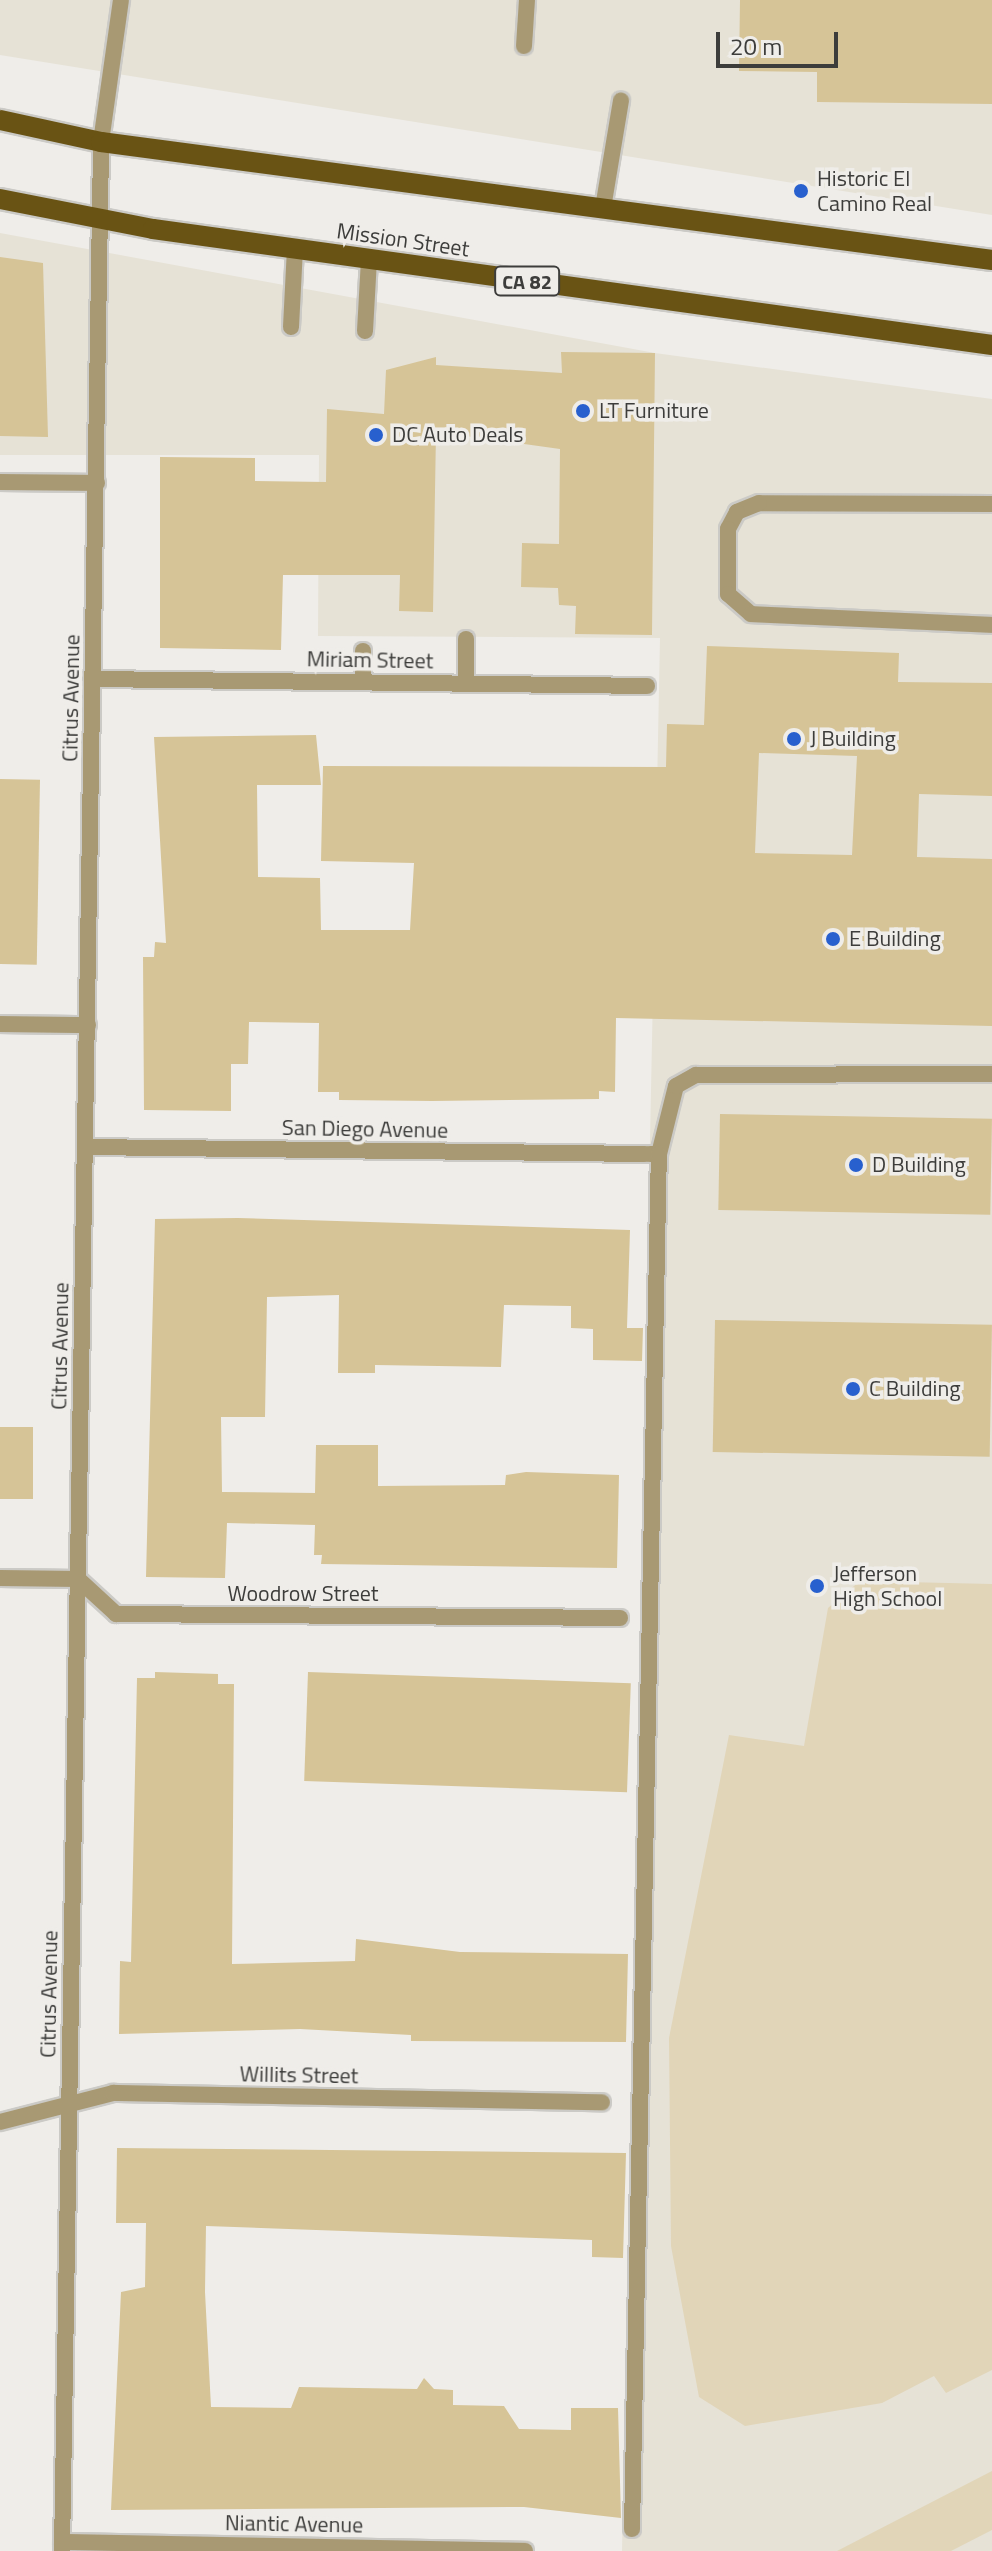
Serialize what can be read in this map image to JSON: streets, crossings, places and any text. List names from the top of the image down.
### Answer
{
  "streets": {
    "main road": ["Mission Street", "CA 82"],
    "street": [
      "Miriam Street",
      "Citrus Avenue",
      "San Diego Avenue",
      "Woodrow Street",
      "Willits Street",
      "Niantic Avenue"
    ]
  },
  "crossings": [
    ["Mission Street", "Citrus Avenue"],
    ["Miriam Street", "Citrus Avenue"],
    ["Citrus Avenue", "San Diego Avenue"],
    ["Citrus Avenue", "Woodrow Street"],
    ["Citrus Avenue", "Willits Street"],
    ["Citrus Avenue", "Niantic Avenue"]
  ],
  "places": [
    "Historic El Camino Real",
    "LT Furniture",
    "DC Auto Deals",
    "J Building",
    "E Building",
    "D Building",
    "C Building",
    "Jefferson High School"
  ],
  "scale_bar": "20 m"
}
